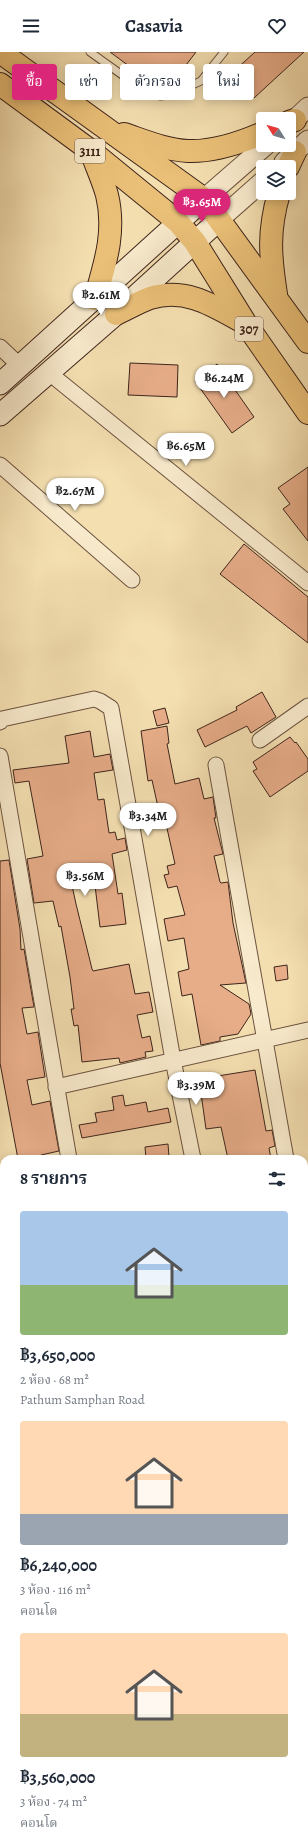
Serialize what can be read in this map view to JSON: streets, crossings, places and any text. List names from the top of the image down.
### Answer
{
  "streets": {
    "main road": ["3111", "307"]
  },
  "north": "top left",
  "page": {
    "header": "Casavia",
    "chip": [
      "ซื้อ",
      "เช่า",
      "ตัวกรอง",
      "ใหม่"
    ],
    "price": [
      "฿3.65M",
      "฿2.61M",
      "฿6.24M",
      "฿6.65M",
      "฿2.67M",
      "฿3.34M",
      "฿3.56M",
      "฿3.39M"
    ],
    "heading": "8 รายการ",
    "list": [
      {
        "name": "฿3,650,000",
        "note": "2 ห้อง · 68 m² · Pathum Samphan Road"
      },
      {
        "name": "฿6,240,000",
        "note": "3 ห้อง · 116 m² · คอนโด"
      },
      {
        "name": "฿3,560,000",
        "note": "3 ห้อง · 74 m² · คอนโด"
      }
    ]
  }
}
